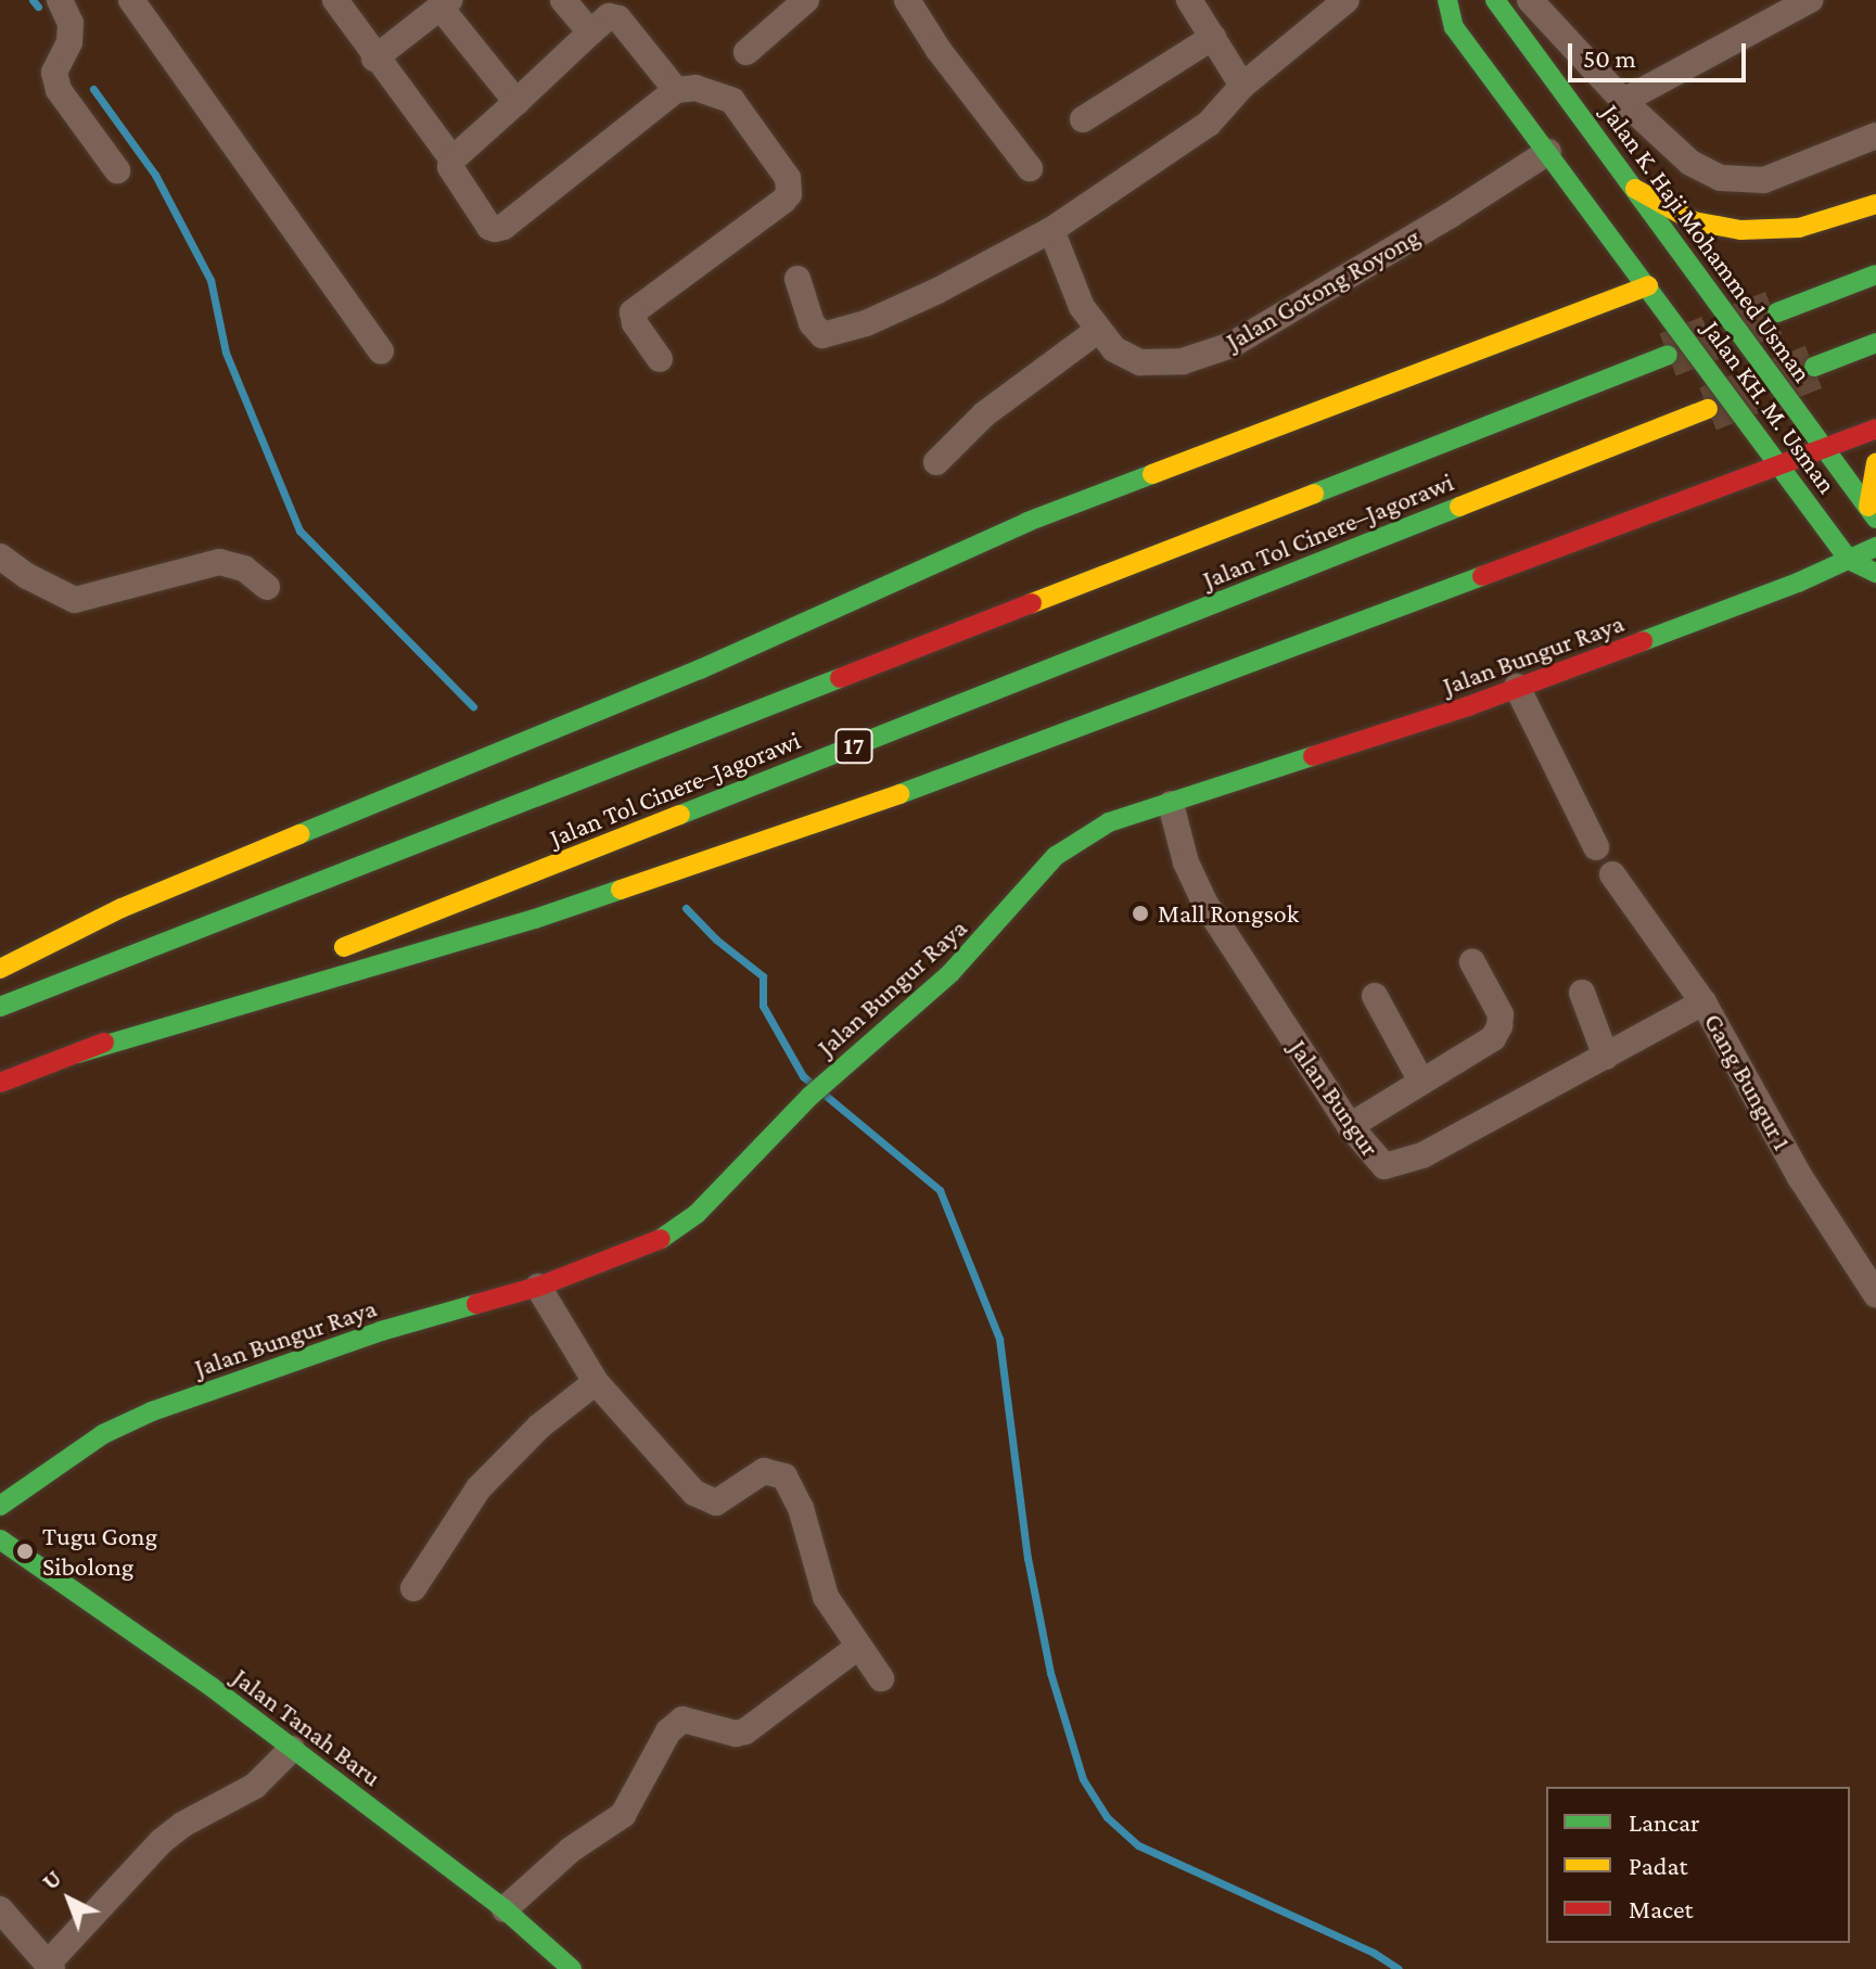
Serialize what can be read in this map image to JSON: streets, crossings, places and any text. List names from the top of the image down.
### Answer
{
  "streets": {
    "main road": [
      "Jalan K. Haji Mohammed Usman",
      "Jalan KH. M. Usman",
      "Jalan Tol Cinere–Jagorawi",
      "Jalan Bungur Raya",
      "17",
      "Jalan Tanah Baru"
    ],
    "street": ["Jalan Gotong Royong", "Gang Bungur 1", "Jalan Bungur"]
  },
  "crossings": [
    ["Jalan K. Haji Mohammed Usman", "Jalan Gotong Royong"],
    ["Jalan K. Haji Mohammed Usman", "Jalan KH. M. Usman"],
    ["Jalan KH. M. Usman", "Jalan Bungur Raya"],
    ["Jalan Bungur Raya", "Jalan Bungur"],
    ["Gang Bungur 1", "Jalan Bungur"]
  ],
  "places": ["Mall Rongsok", "Tugu Gong Sibolong"],
  "legend": ["Lancar", "Padat", "Macet"],
  "scale_bar": "50 m",
  "north": "top left"
}
